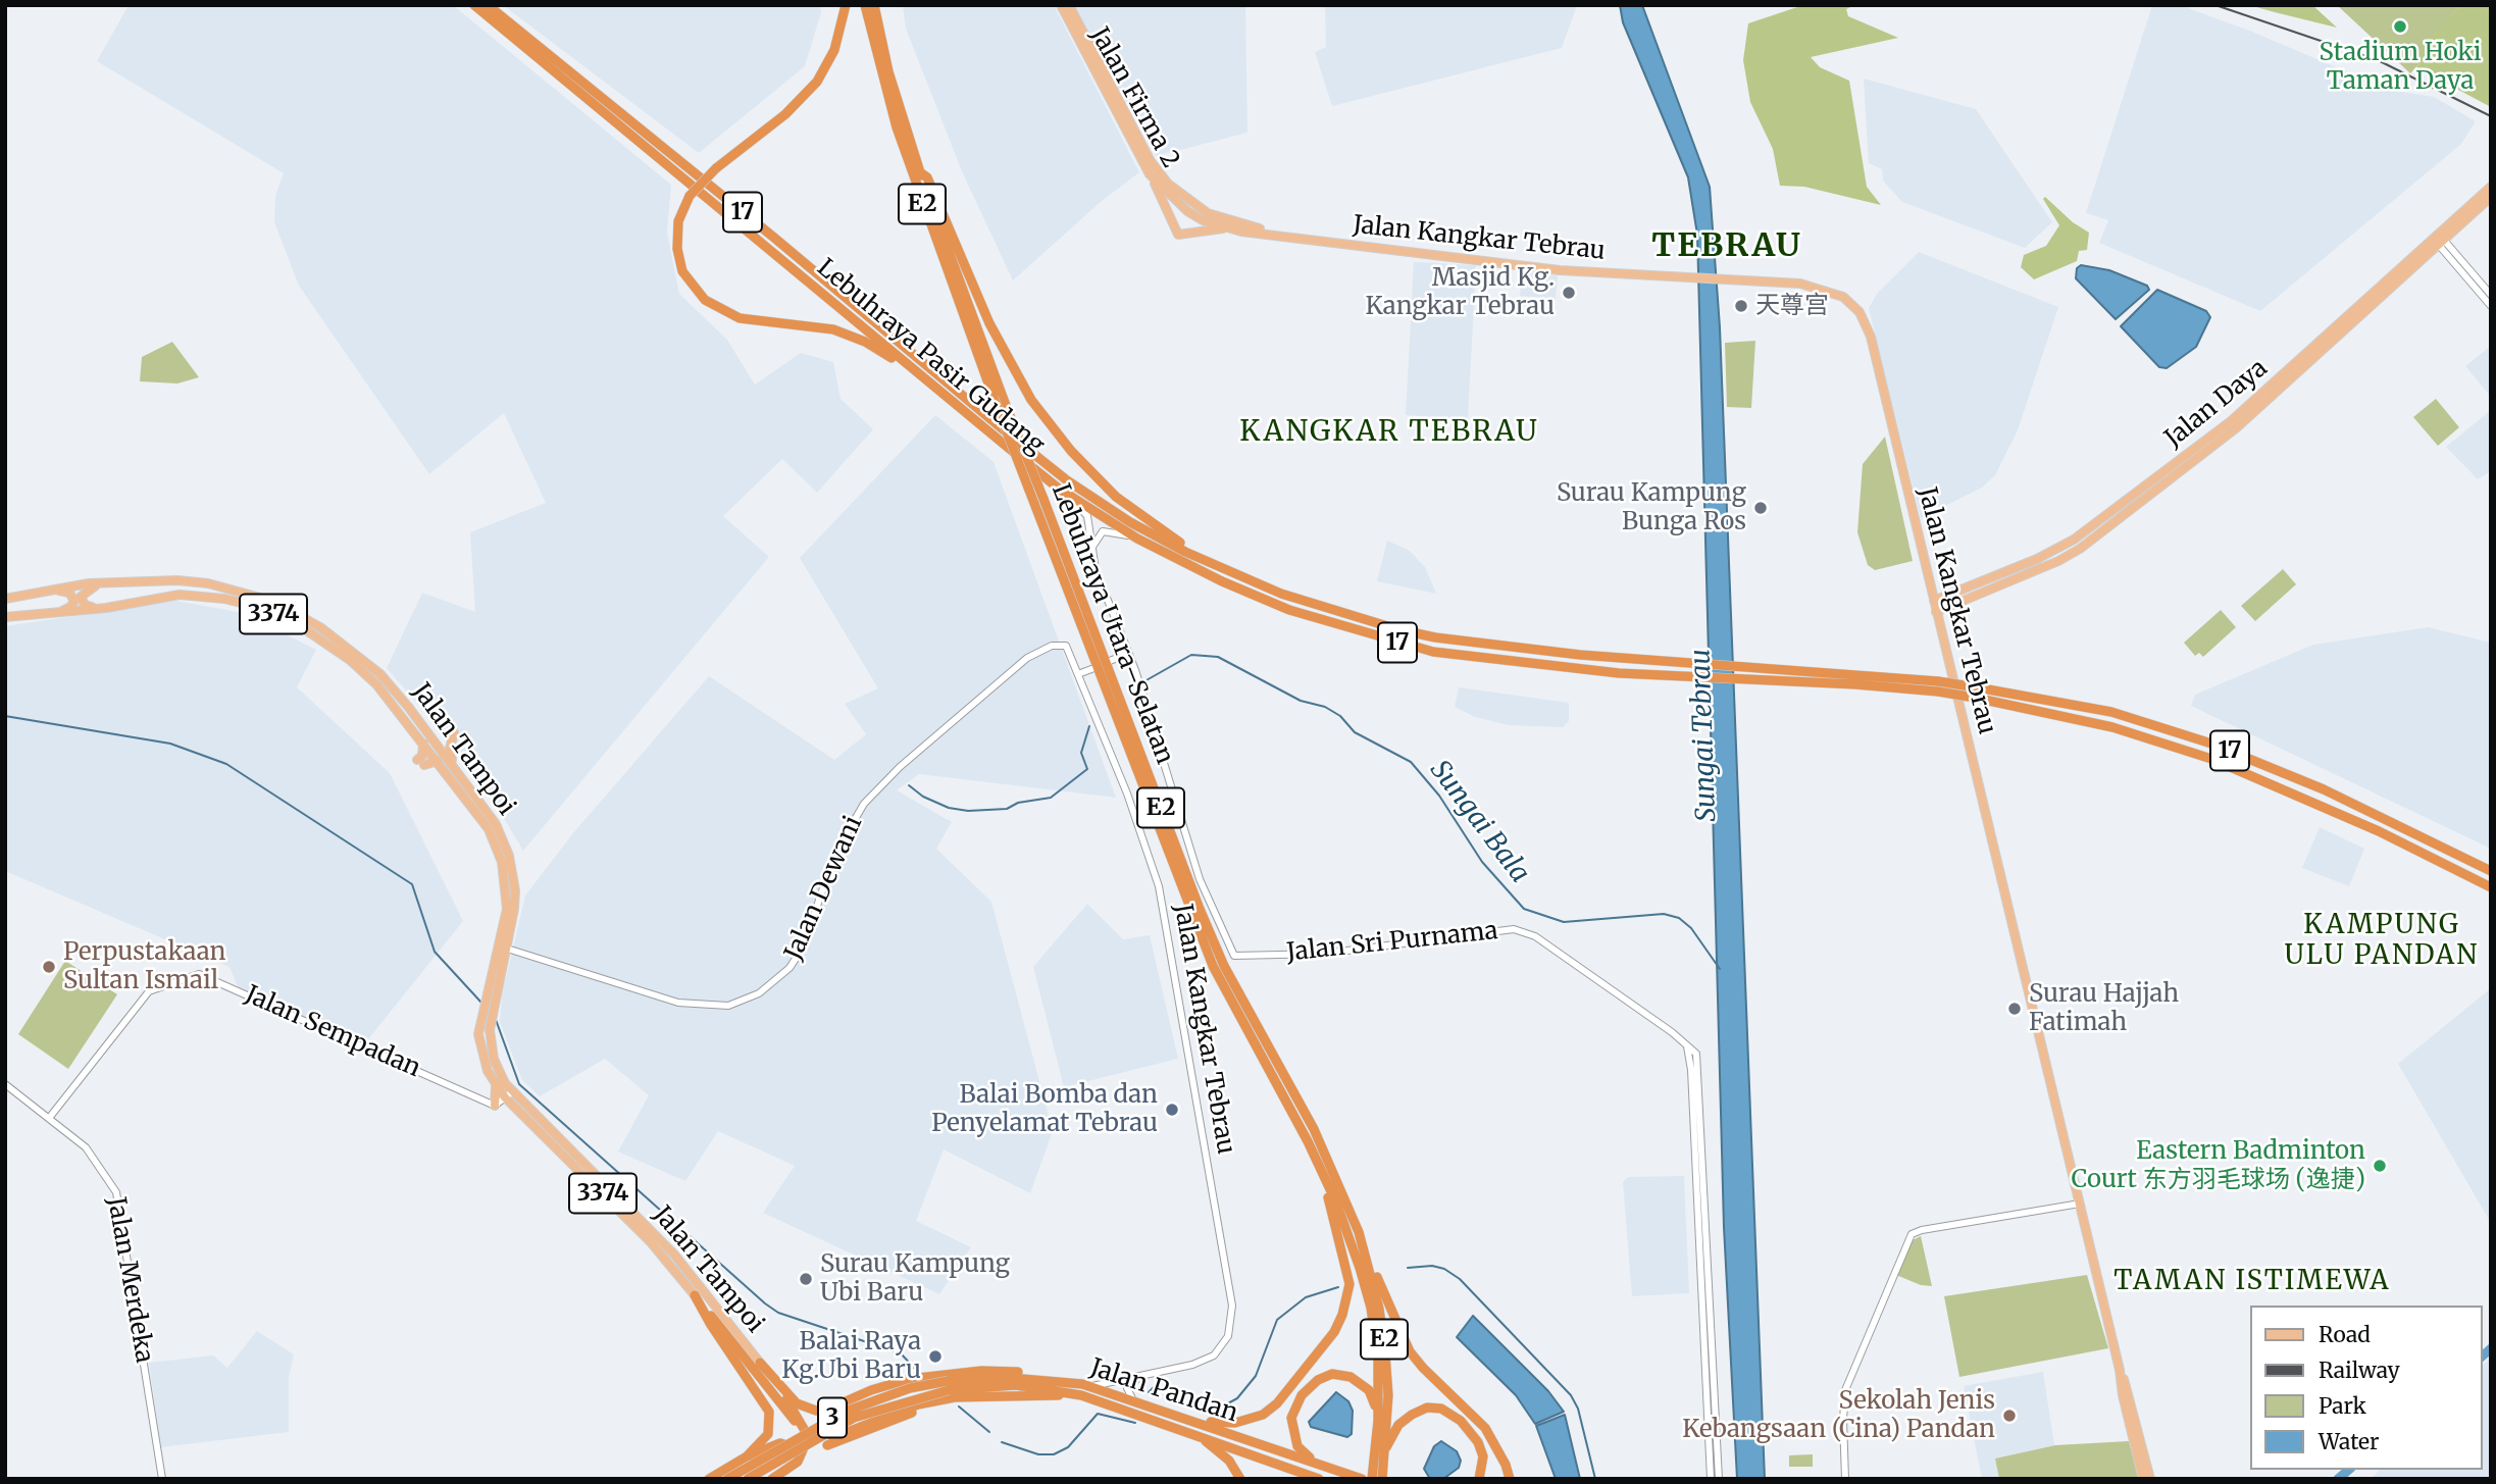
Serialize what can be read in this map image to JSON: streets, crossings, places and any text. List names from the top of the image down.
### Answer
{
  "streets": {
    "highway": [
      "E2",
      "17",
      "Lebuhraya Pasir Gudang",
      "Lebuhraya Utara–Selatan",
      "Jalan Pandan",
      "3"
    ],
    "main road": [
      "Jalan Firma 2",
      "Jalan Kangkar Tebrau",
      "Jalan Daya",
      "3374",
      "Jalan Tampoi"
    ],
    "street": [
      "Jalan Dewani",
      "Jalan Sri Purnama",
      "Jalan Sempadan",
      "Jalan Merdeka"
    ]
  },
  "crossings": [
    ["Jalan Firma 2", "Jalan Kangkar Tebrau"],
    ["E2", "Lebuhraya Utara–Selatan"],
    ["Jalan Kangkar Tebrau", "Jalan Daya"],
    ["Jalan Kangkar Tebrau", "Jalan Dewani"],
    ["Jalan Kangkar Tebrau", "Jalan Pandan"],
    ["Jalan Tampoi", "Jalan Dewani"],
    ["Jalan Sempadan", "Jalan Merdeka"],
    ["Jalan Pandan", "3"]
  ],
  "districts": [
    "TEBRAU",
    "KANGKAR TEBRAU",
    "KAMPUNG ULU PANDAN",
    "TAMAN ISTIMEWA"
  ],
  "water": ["Sungai Tebrau", "Sungai Bala"],
  "places": [
    "Stadium Hoki Taman Daya",
    "Masjid Kg. Kangkar Tebrau",
    "天尊宫",
    "Surau Kampung Bunga Ros",
    "Perpustakaan Sultan Ismail",
    "Surau Hajjah Fatimah",
    "Balai Bomba dan Penyelamat Tebrau",
    "Eastern Badminton Court 东方羽毛球场 (逸捷)",
    "Surau Kampung Ubi Baru",
    "Balai Raya Kg.Ubi Baru",
    "Sekolah Jenis Kebangsaan (Cina) Pandan"
  ],
  "legend": [
    "Road",
    "Railway",
    "Park",
    "Water"
  ]
}
